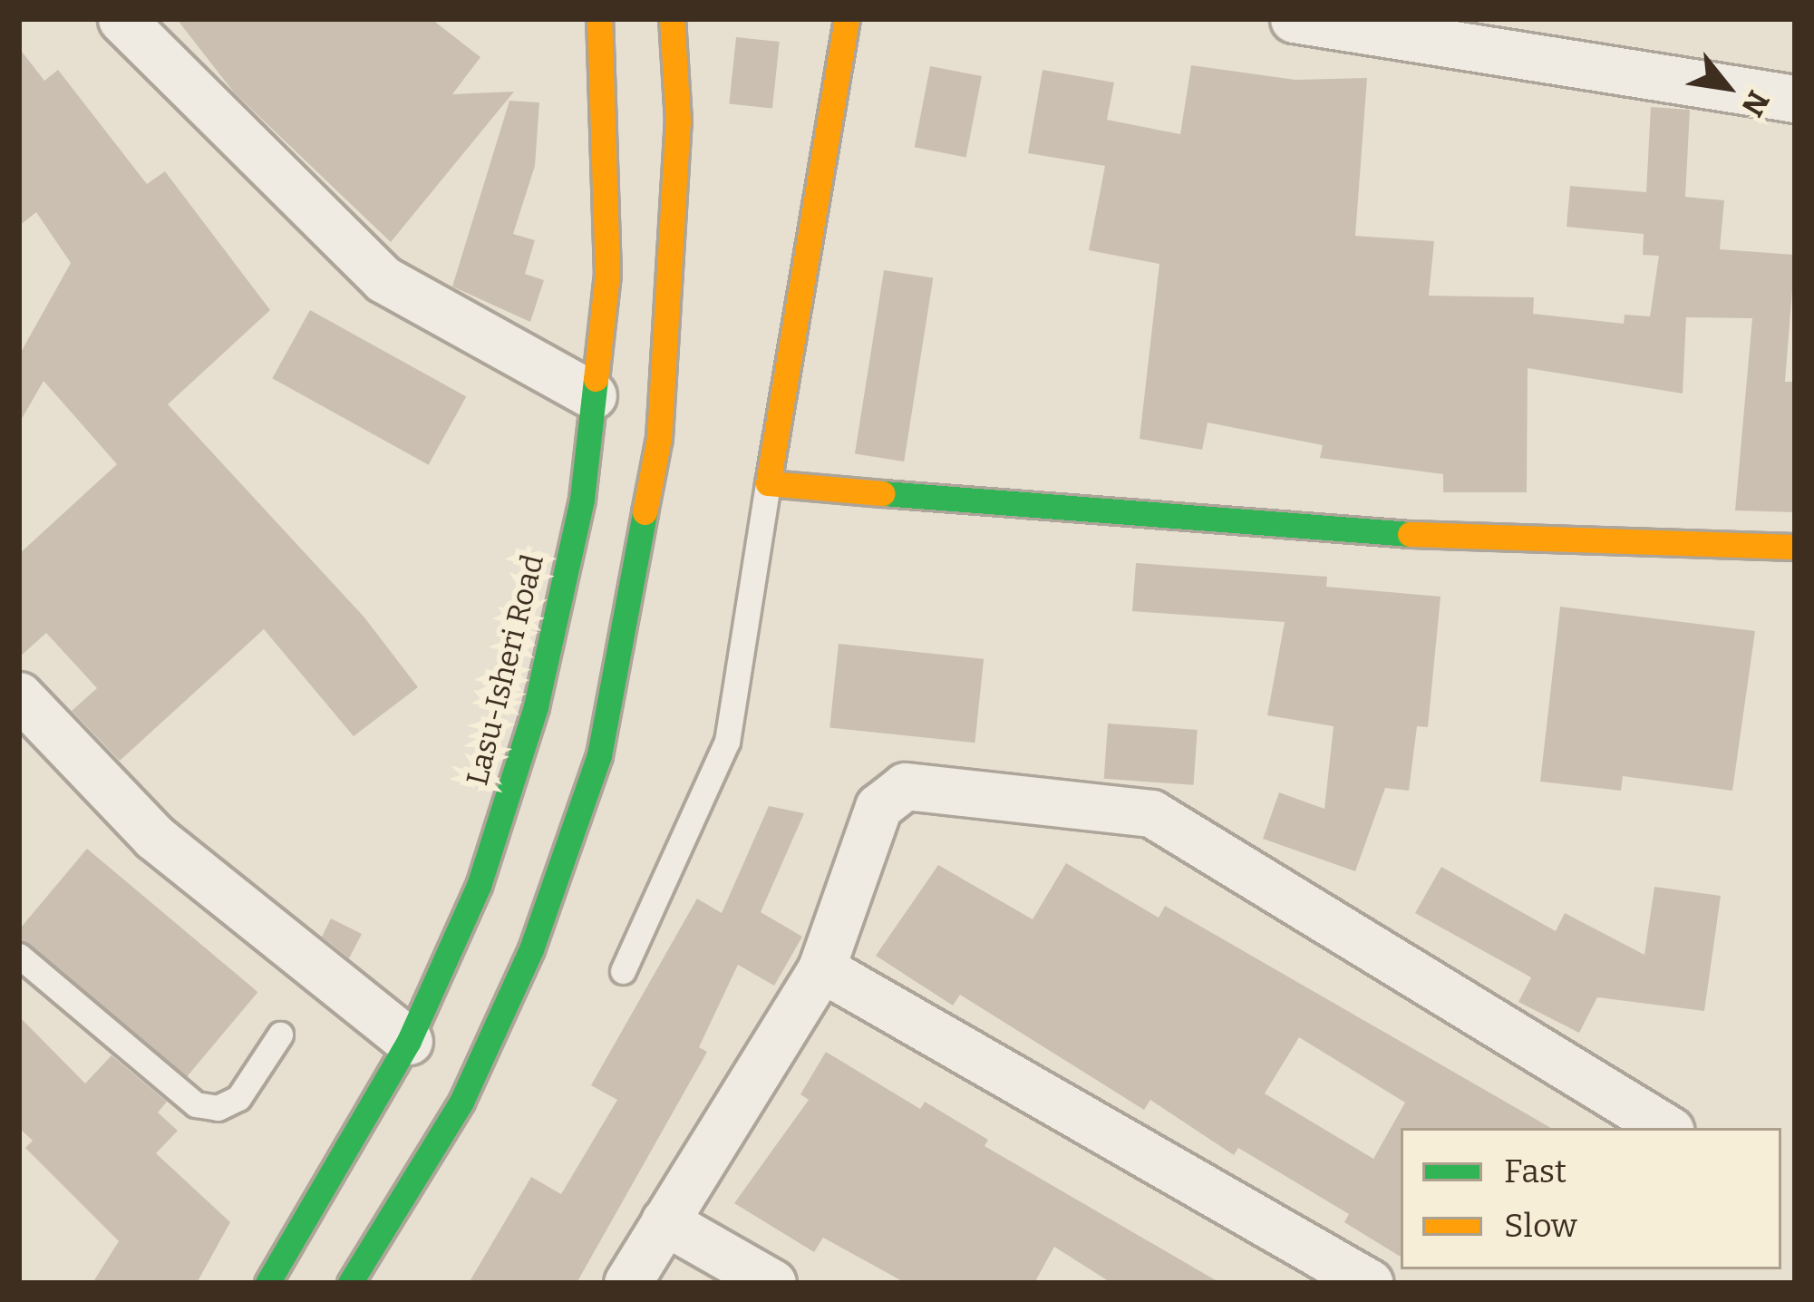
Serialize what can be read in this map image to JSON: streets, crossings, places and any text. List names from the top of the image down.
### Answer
{
  "streets": {
    "main road": ["Lasu-Isheri Road"]
  },
  "legend": ["Fast", "Slow"],
  "north": "bottom right"
}
